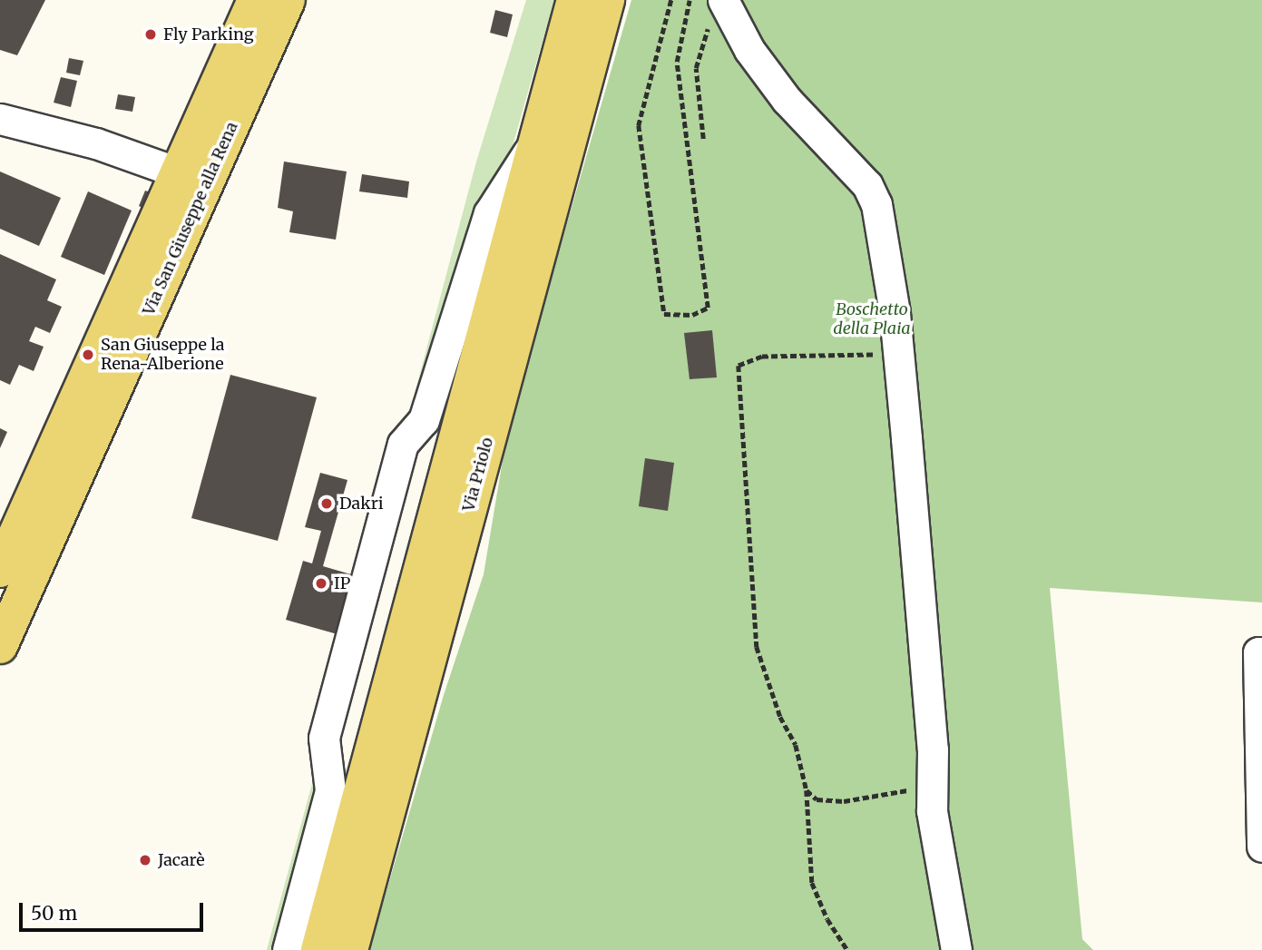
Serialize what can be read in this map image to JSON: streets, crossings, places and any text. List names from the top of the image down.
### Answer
{
  "streets": {
    "main road": ["Via San Giuseppe alla Rena", "Via Priolo"]
  },
  "parks": ["Boschetto della Plaia"],
  "places": [
    "Fly Parking",
    "San Giuseppe la Rena-Alberione",
    "Dakri",
    "IP",
    "Jacarè"
  ],
  "scale_bar": "50 m"
}
